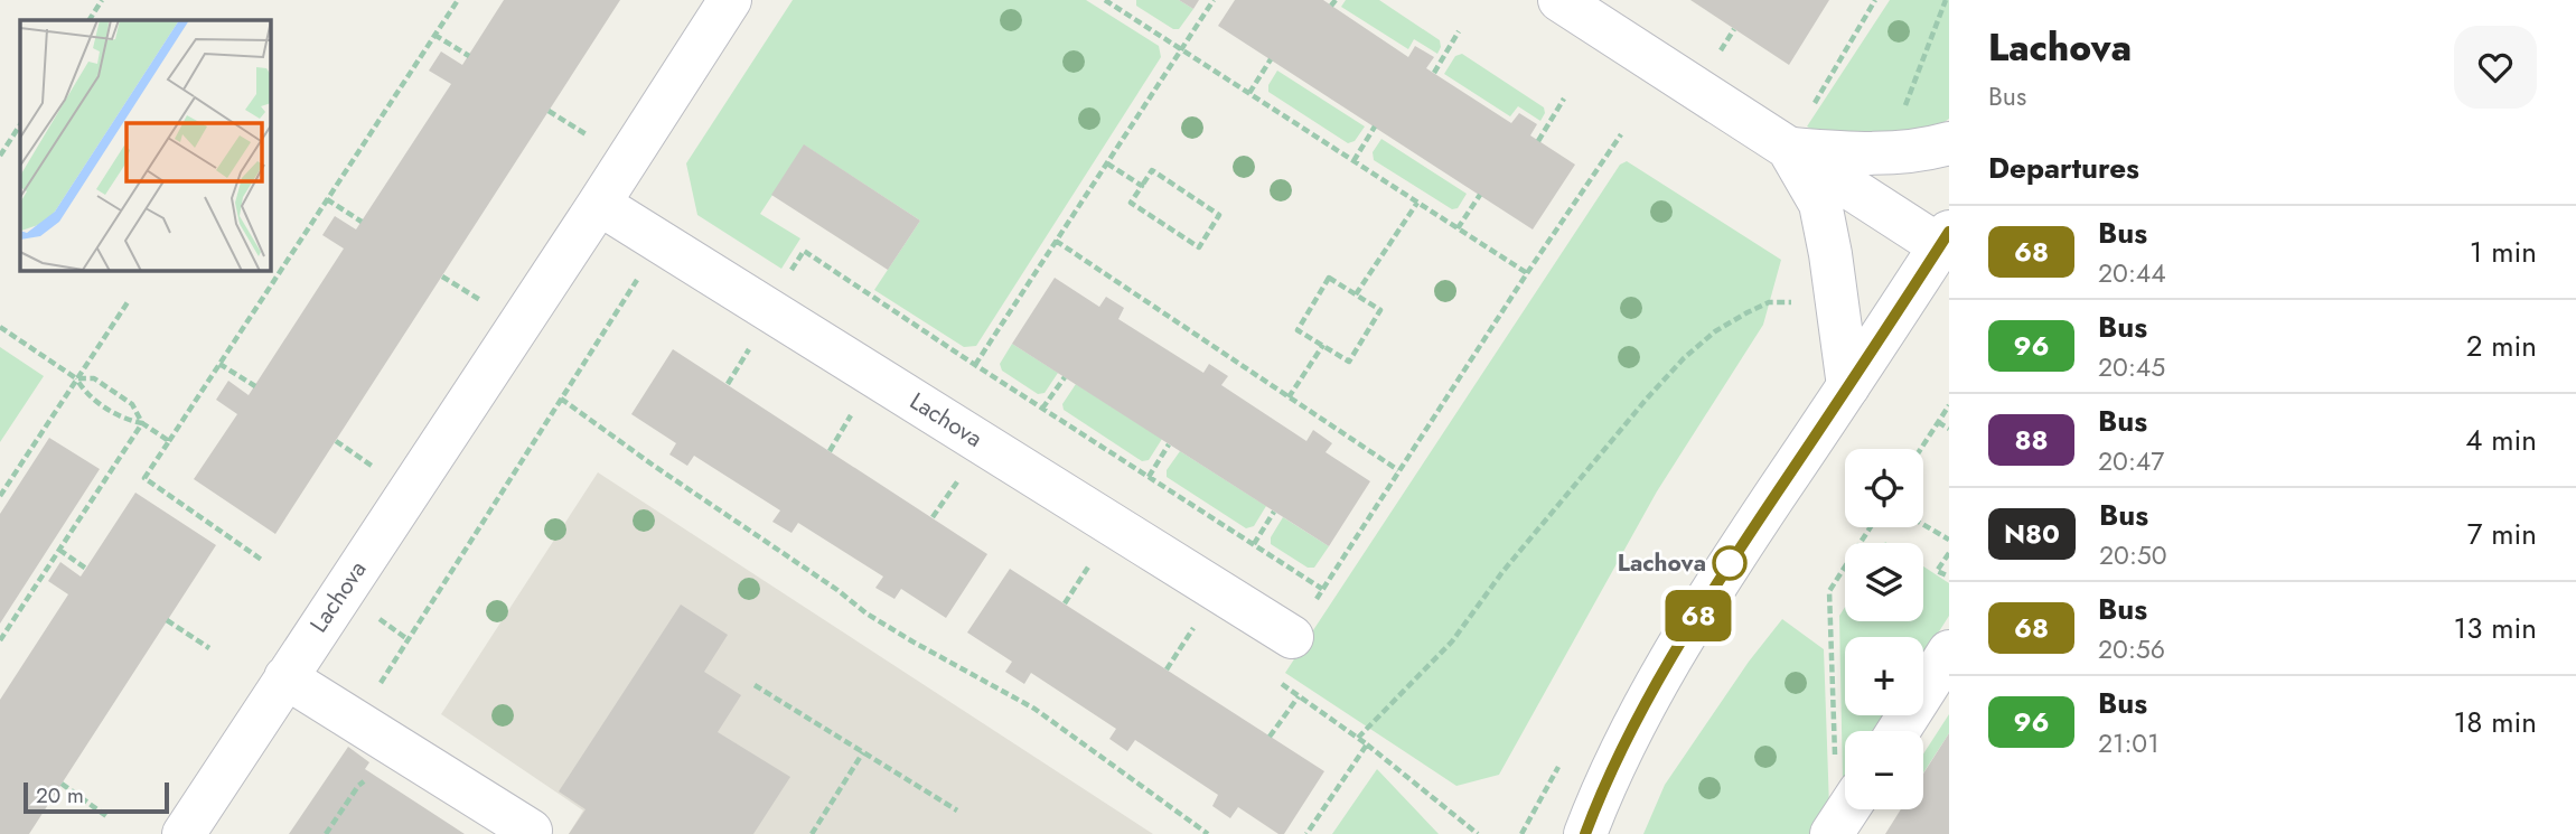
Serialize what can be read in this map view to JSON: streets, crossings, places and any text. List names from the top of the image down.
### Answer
{
  "streets": {
    "street": ["Lachova"]
  },
  "places": ["Lachova"],
  "lines": ["bus line 68"],
  "scale_bar": "20 m",
  "page": {
    "on_map": "68",
    "heading": [
      ["Lachova", "Bus"],
      "Departures"
    ],
    "list": [
      {
        "mark": "68",
        "name": "Bus",
        "note": "20:44",
        "value": "1 min"
      },
      {
        "mark": "96",
        "name": "Bus",
        "note": "20:45",
        "value": "2 min"
      },
      {
        "mark": "88",
        "name": "Bus",
        "note": "20:47",
        "value": "4 min"
      },
      {
        "mark": "N80",
        "name": "Bus",
        "note": "20:50",
        "value": "7 min"
      },
      {
        "mark": "68",
        "name": "Bus",
        "note": "20:56",
        "value": "13 min"
      },
      {
        "mark": "96",
        "name": "Bus",
        "note": "21:01",
        "value": "18 min"
      }
    ],
    "map_buttons": ["+", "−"],
    "scale": "20 m"
  }
}
